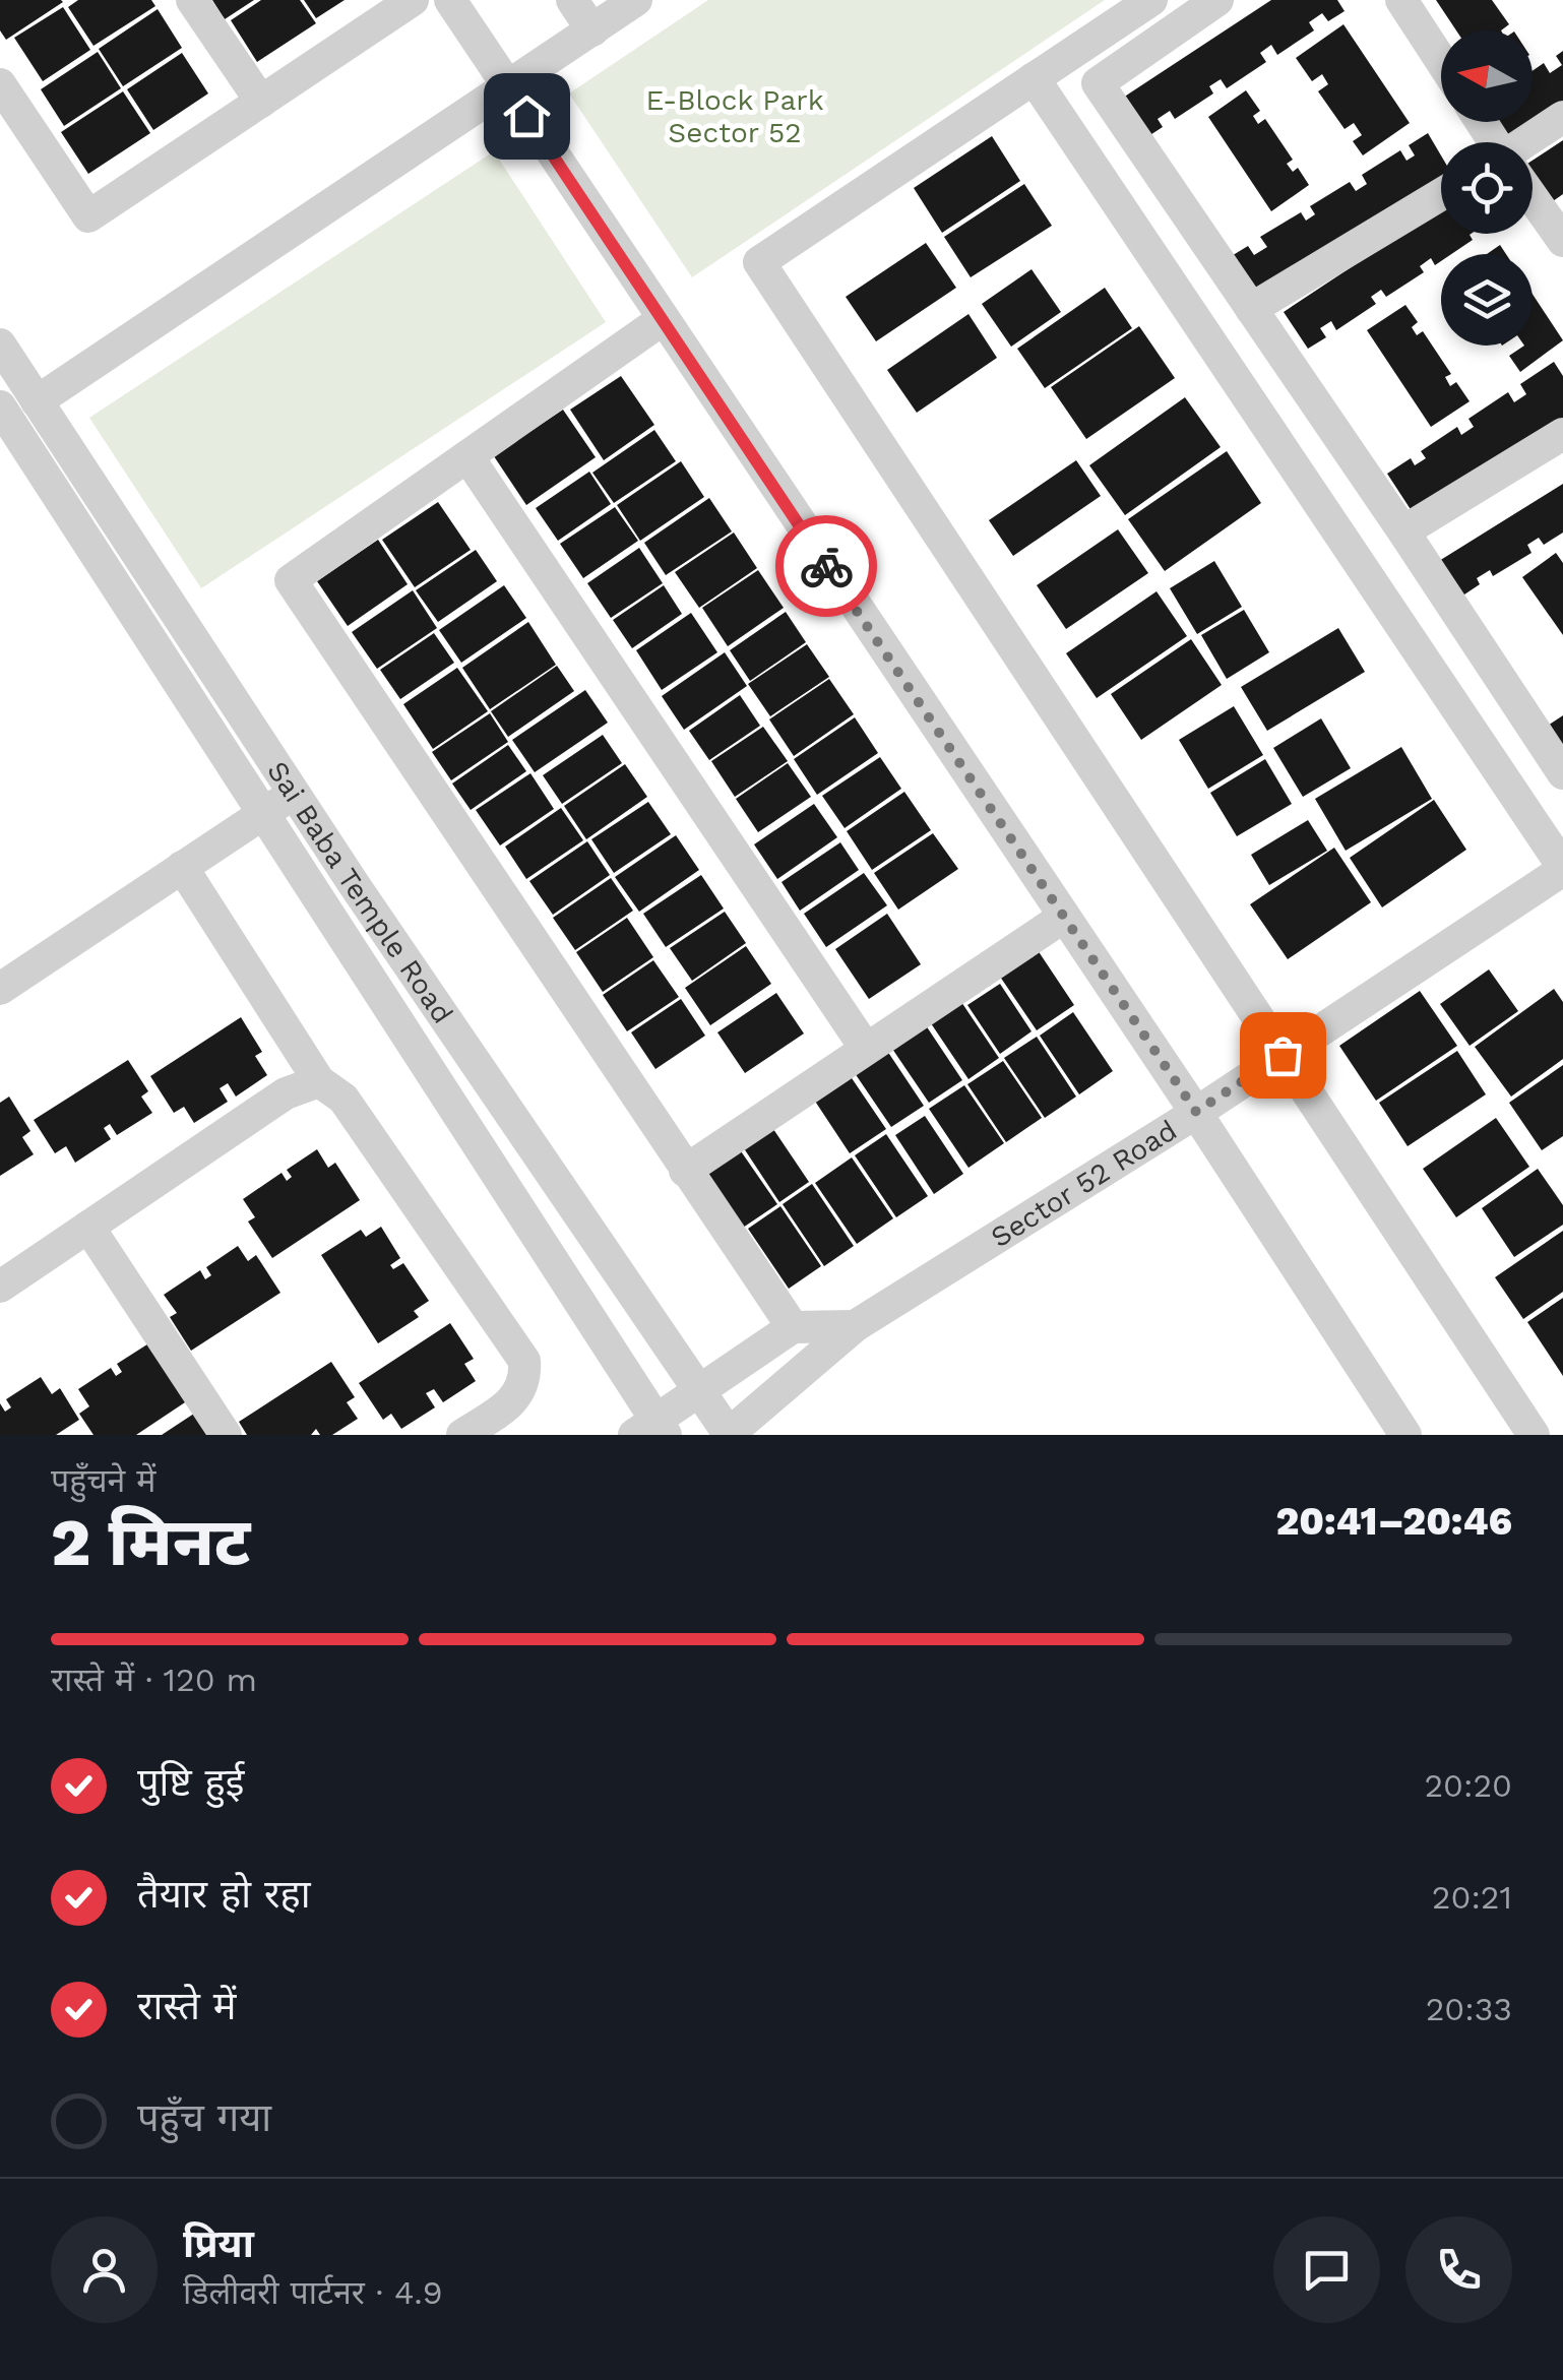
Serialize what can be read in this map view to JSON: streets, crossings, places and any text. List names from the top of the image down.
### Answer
{
  "streets": {
    "street": ["Sai Baba Temple Road", "Sector 52 Road"]
  },
  "crossings": [
    ["Sai Baba Temple Road", "Sector 52 Road"]
  ],
  "parks": ["E-Block Park Sector 52"],
  "north": "left",
  "page": {
    "heading": ["2 मिनट", "पहुँचने में", "20:41–20:46"],
    "panel": ["प्रिया", "डिलीवरी पार्टनर · 4.9"],
    "bar": "रास्ते में · 120 m",
    "list": [
      ["पुष्टि हुई", "20:20"],
      ["तैयार हो रहा", "20:21"],
      ["रास्ते में", "20:33"],
      "पहुँच गया"
    ]
  }
}
